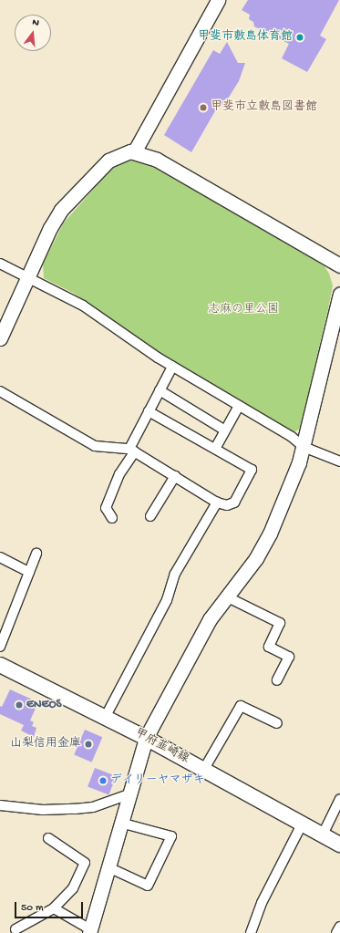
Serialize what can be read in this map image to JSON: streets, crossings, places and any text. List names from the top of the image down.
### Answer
{
  "streets": {
    "main road": ["甲府韮崎線"]
  },
  "parks": ["志麻の里公園"],
  "places": [
    "甲斐市敷島体育館",
    "甲斐市立敷島図書館",
    "ENEOS",
    "山梨信用金庫",
    "デイリーヤマザキ"
  ],
  "scale_bar": "50 m",
  "north": "top"
}
